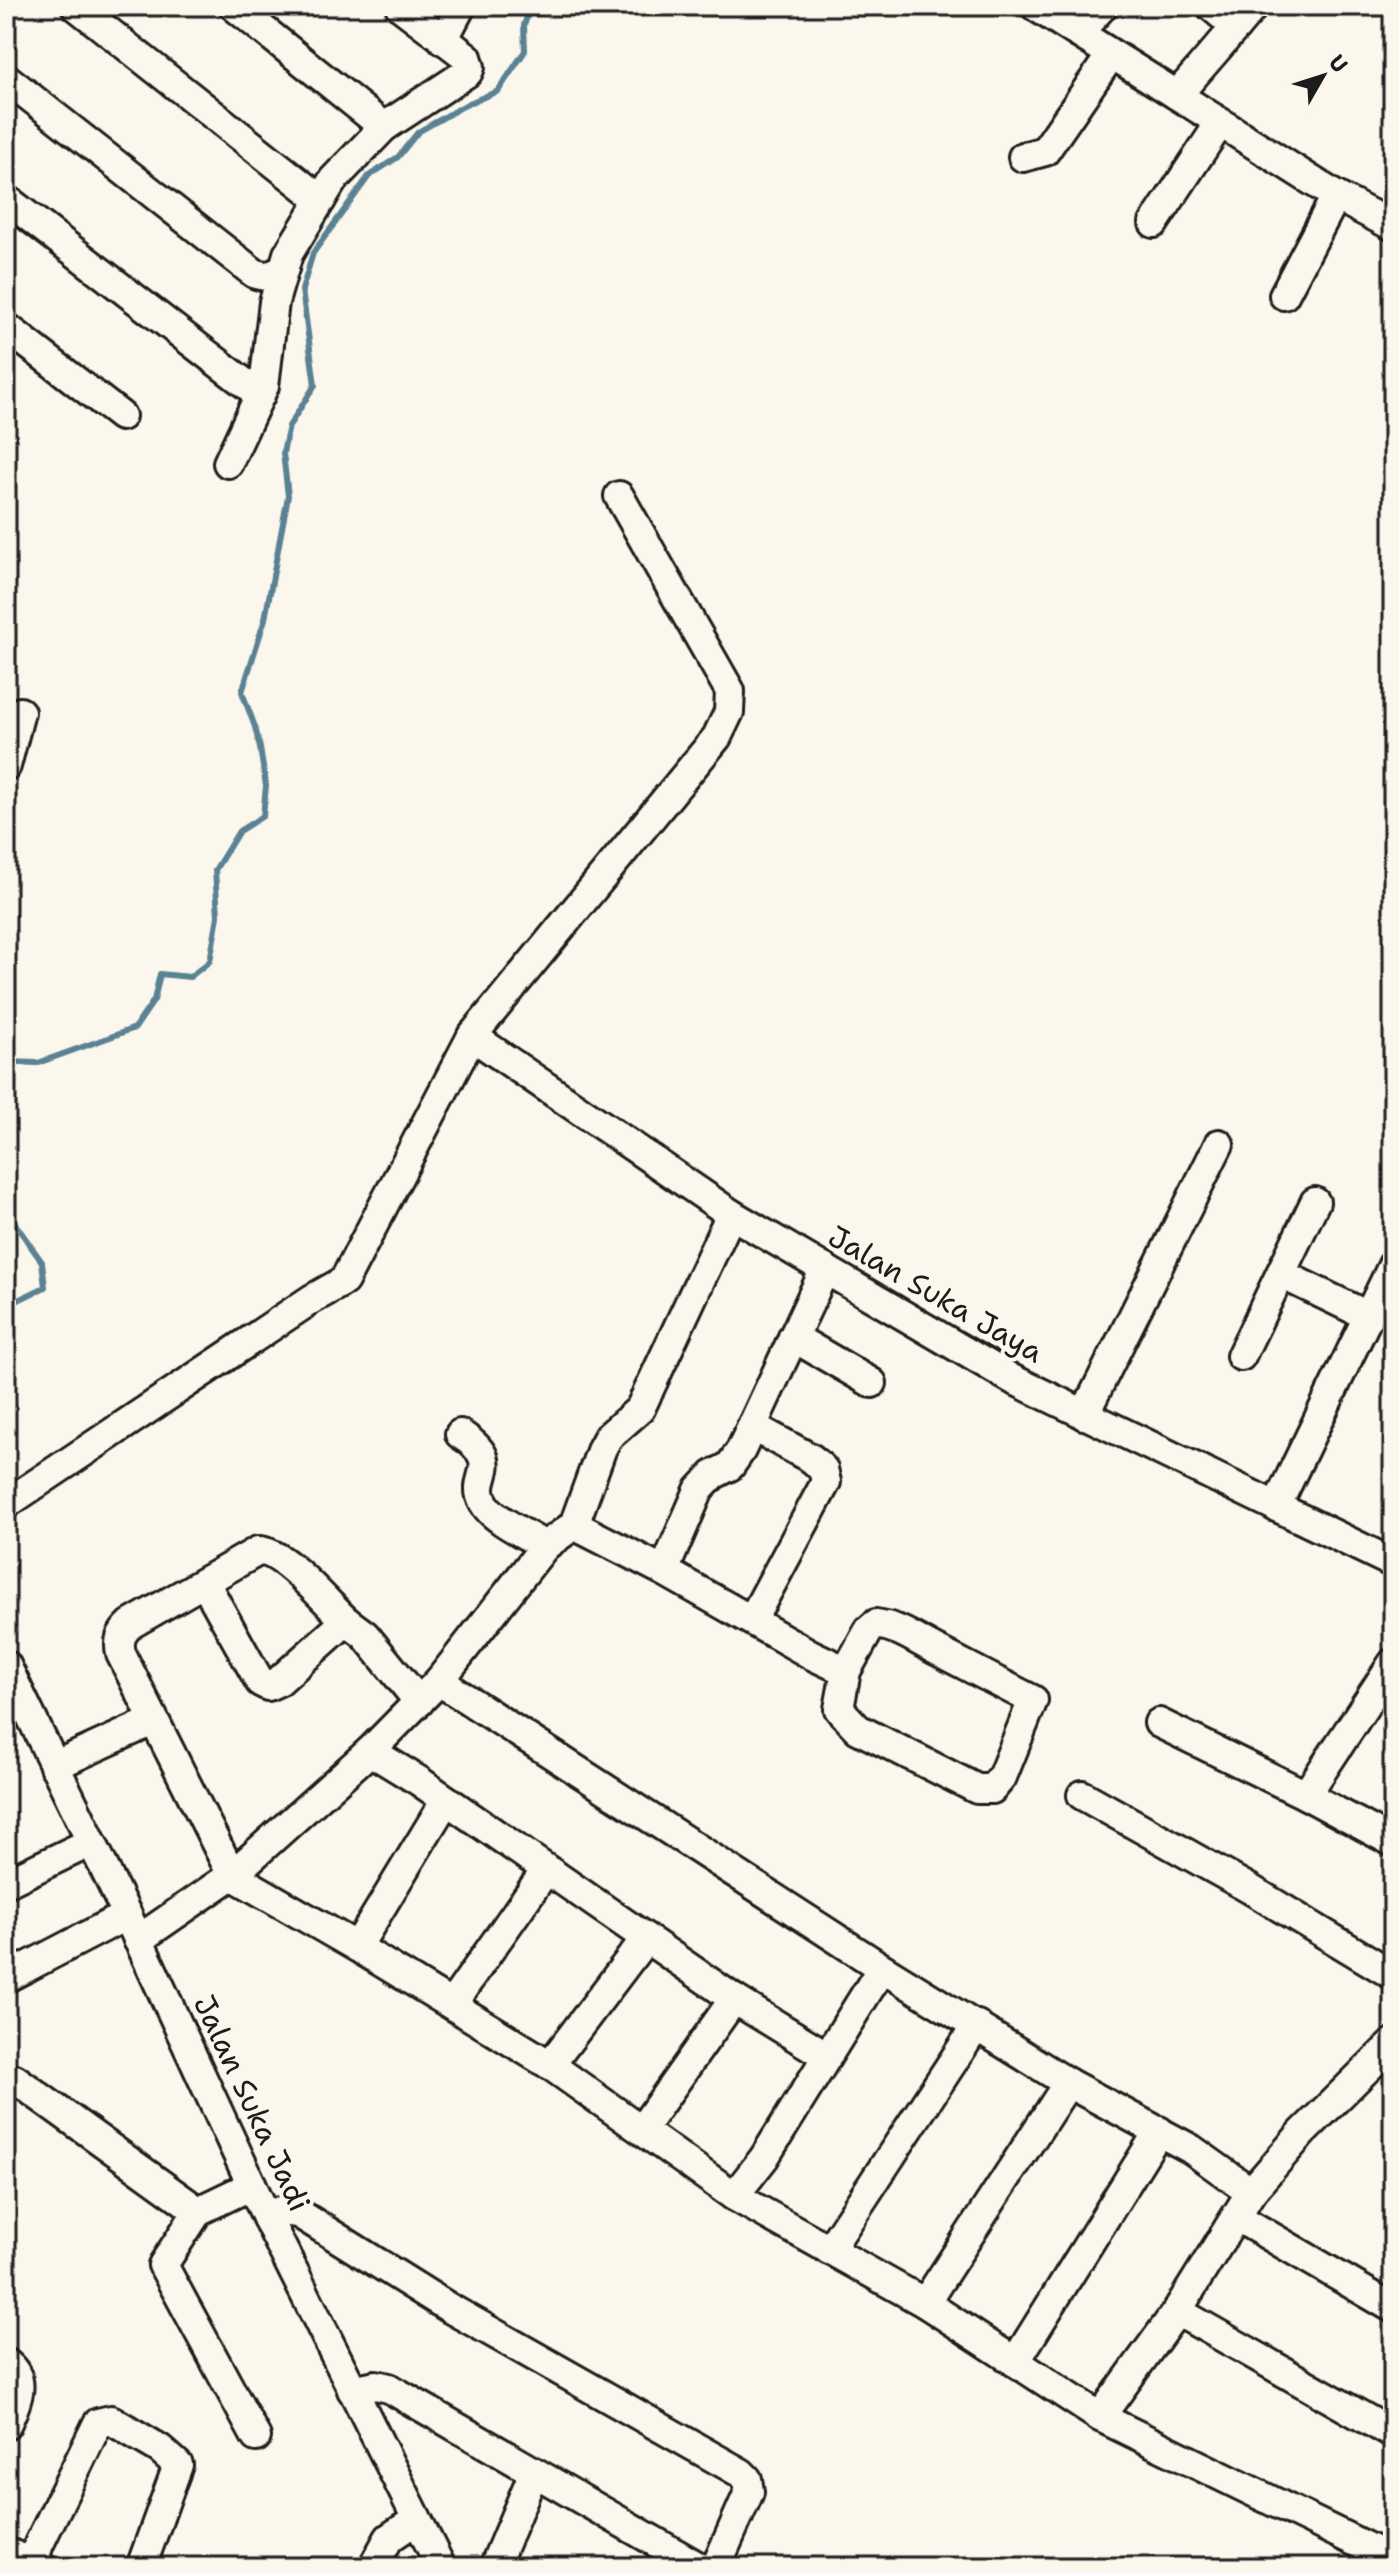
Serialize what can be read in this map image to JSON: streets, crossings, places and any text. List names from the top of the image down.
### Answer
{
  "streets": {
    "street": ["Jalan Suka Jaya", "Jalan Suka Jadi"]
  },
  "north": "top right"
}
